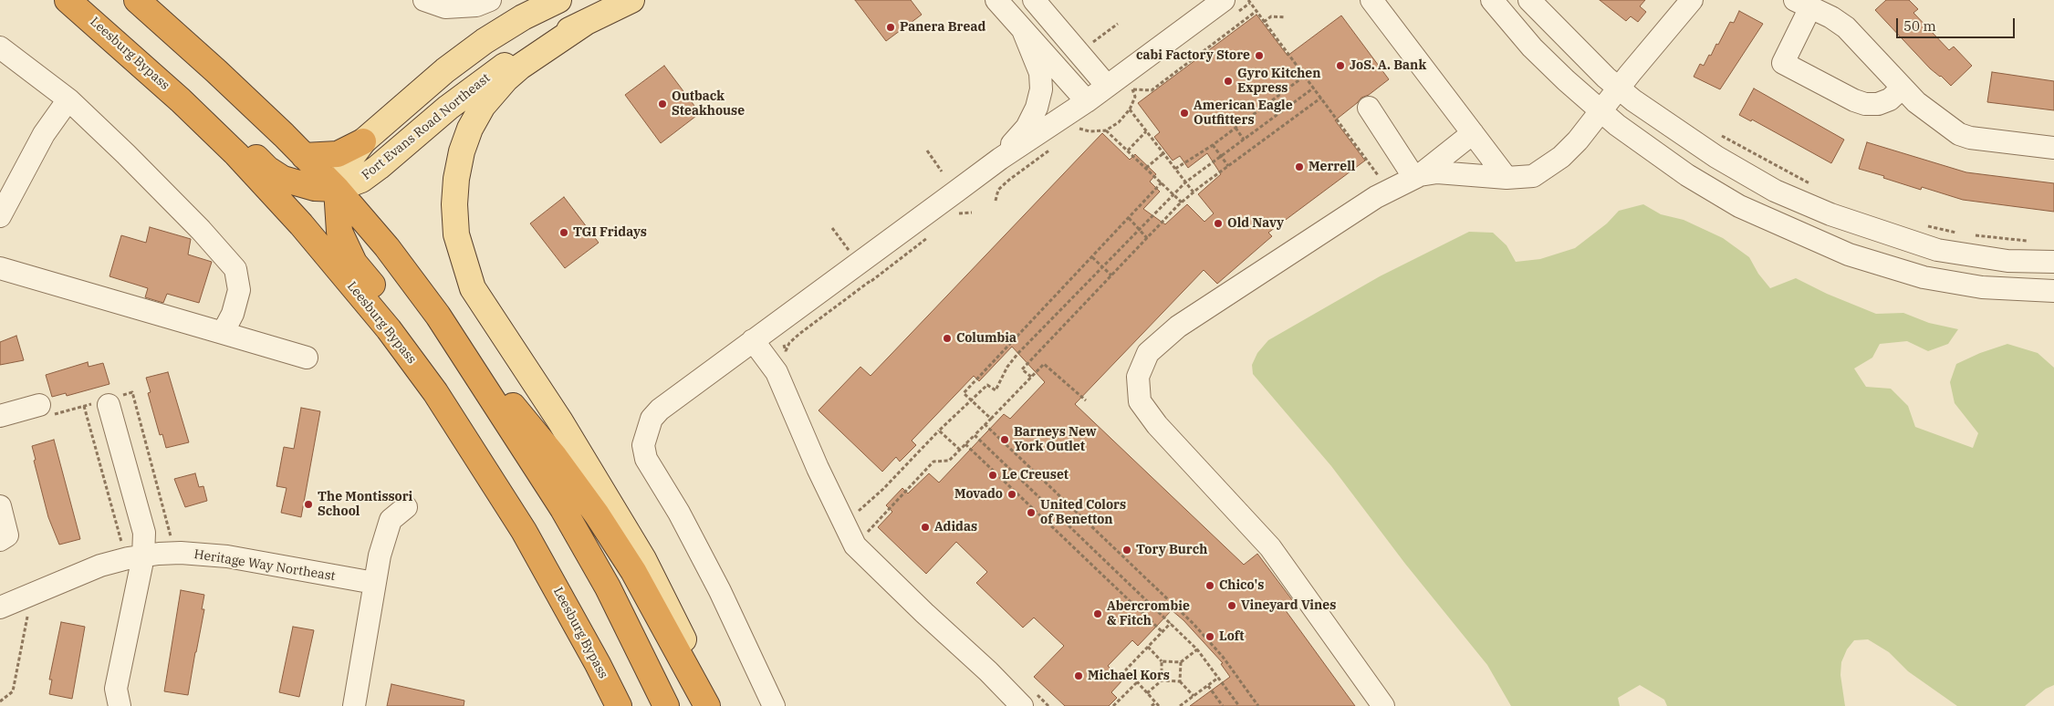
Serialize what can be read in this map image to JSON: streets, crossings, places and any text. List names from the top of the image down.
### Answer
{
  "streets": {
    "highway": ["Leesburg Bypass"],
    "main road": ["Fort Evans Road Northeast"],
    "street": ["Heritage Way Northeast"]
  },
  "places": [
    "Panera Bread",
    "cabi Factory Store",
    "JoS. A. Bank",
    "Gyro Kitchen Express",
    "Outback Steakhouse",
    "American Eagle Outfitters",
    "Merrell",
    "Old Navy",
    "TGI Fridays",
    "Columbia",
    "Barneys New York Outlet",
    "Le Creuset",
    "Movado",
    "The Montissori School",
    "United Colors of Benetton",
    "Adidas",
    "Tory Burch",
    "Chico's",
    "Vineyard Vines",
    "Abercrombie & Fitch",
    "Loft",
    "Michael Kors"
  ],
  "scale_bar": "50 m"
}
